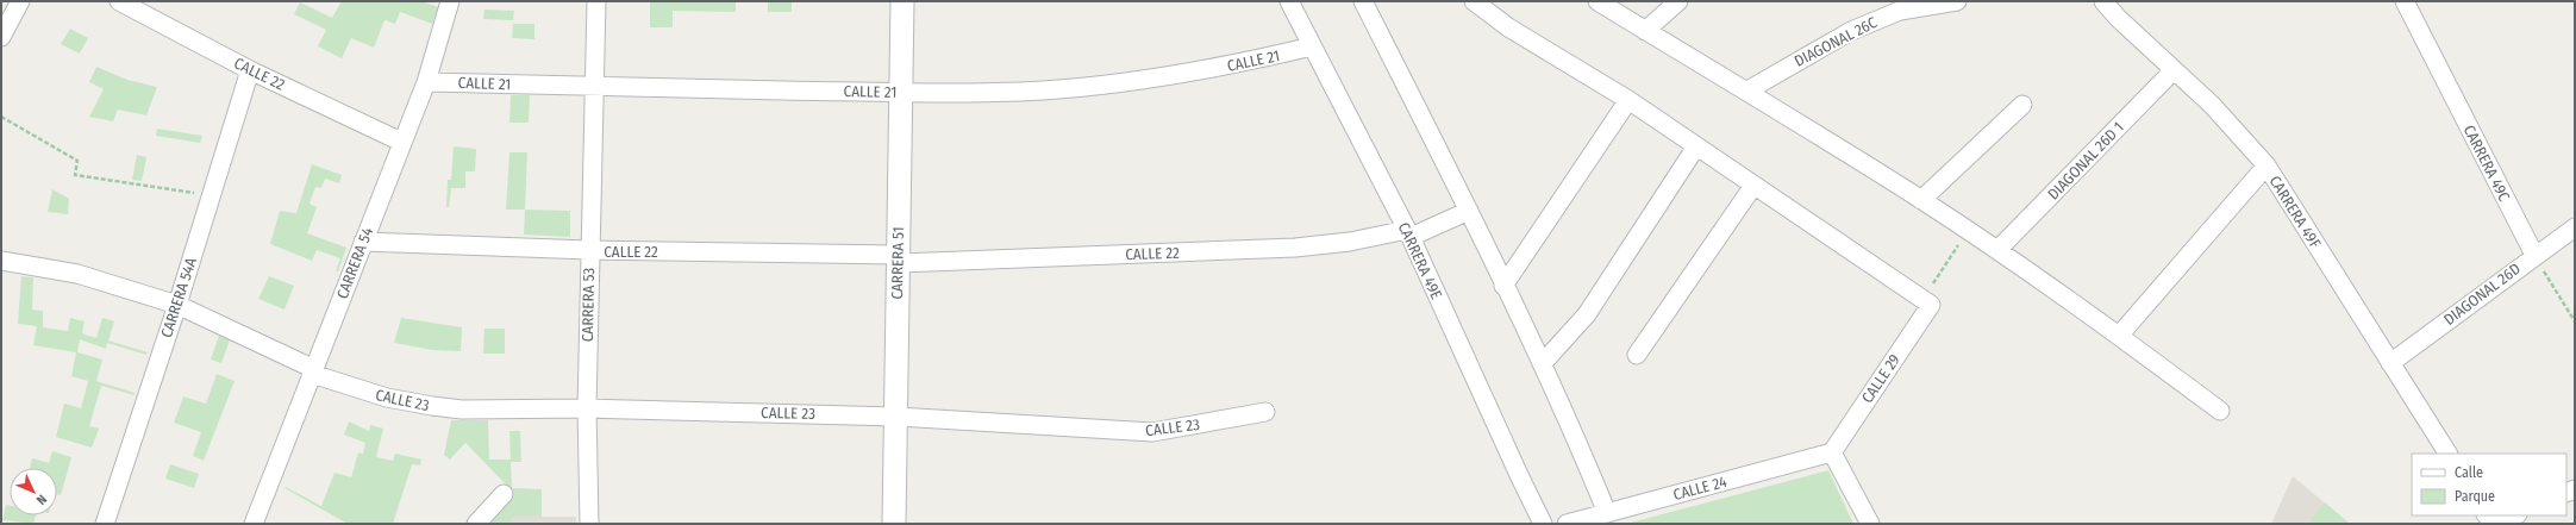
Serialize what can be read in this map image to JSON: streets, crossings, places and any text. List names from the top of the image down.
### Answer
{
  "streets": {
    "street": [
      "DIAGONAL 26C",
      "CALLE 21",
      "CALLE 22",
      "DIAGONAL 26D 1",
      "CARRERA 49C",
      "CARRERA 49F",
      "CARRERA 49E",
      "CARRERA 54",
      "CARRERA 51",
      "DIAGONAL 26D",
      "CARRERA 54A",
      "CARRERA 53",
      "CALLE 29",
      "CALLE 23",
      "CALLE 24"
    ]
  },
  "crossings": [
    ["CALLE 21", "CARRERA 49E"],
    ["CALLE 21", "CARRERA 54"],
    ["CALLE 21", "CARRERA 51"],
    ["CALLE 21", "CARRERA 53"],
    ["CALLE 22", "CARRERA 49E"],
    ["CALLE 22", "CARRERA 54"],
    ["CALLE 22", "CARRERA 51"],
    ["CALLE 22", "CARRERA 54A"],
    ["CALLE 22", "CARRERA 53"],
    ["DIAGONAL 26D 1", "CARRERA 49F"],
    ["CARRERA 49C", "DIAGONAL 26D"],
    ["CARRERA 49F", "DIAGONAL 26D"],
    ["CARRERA 54", "CALLE 23"],
    ["CARRERA 51", "CALLE 23"],
    ["CARRERA 54A", "CALLE 23"],
    ["CARRERA 53", "CALLE 23"],
    ["CALLE 29", "CALLE 24"]
  ],
  "legend": ["Calle", "Parque"],
  "north": "bottom right"
}
